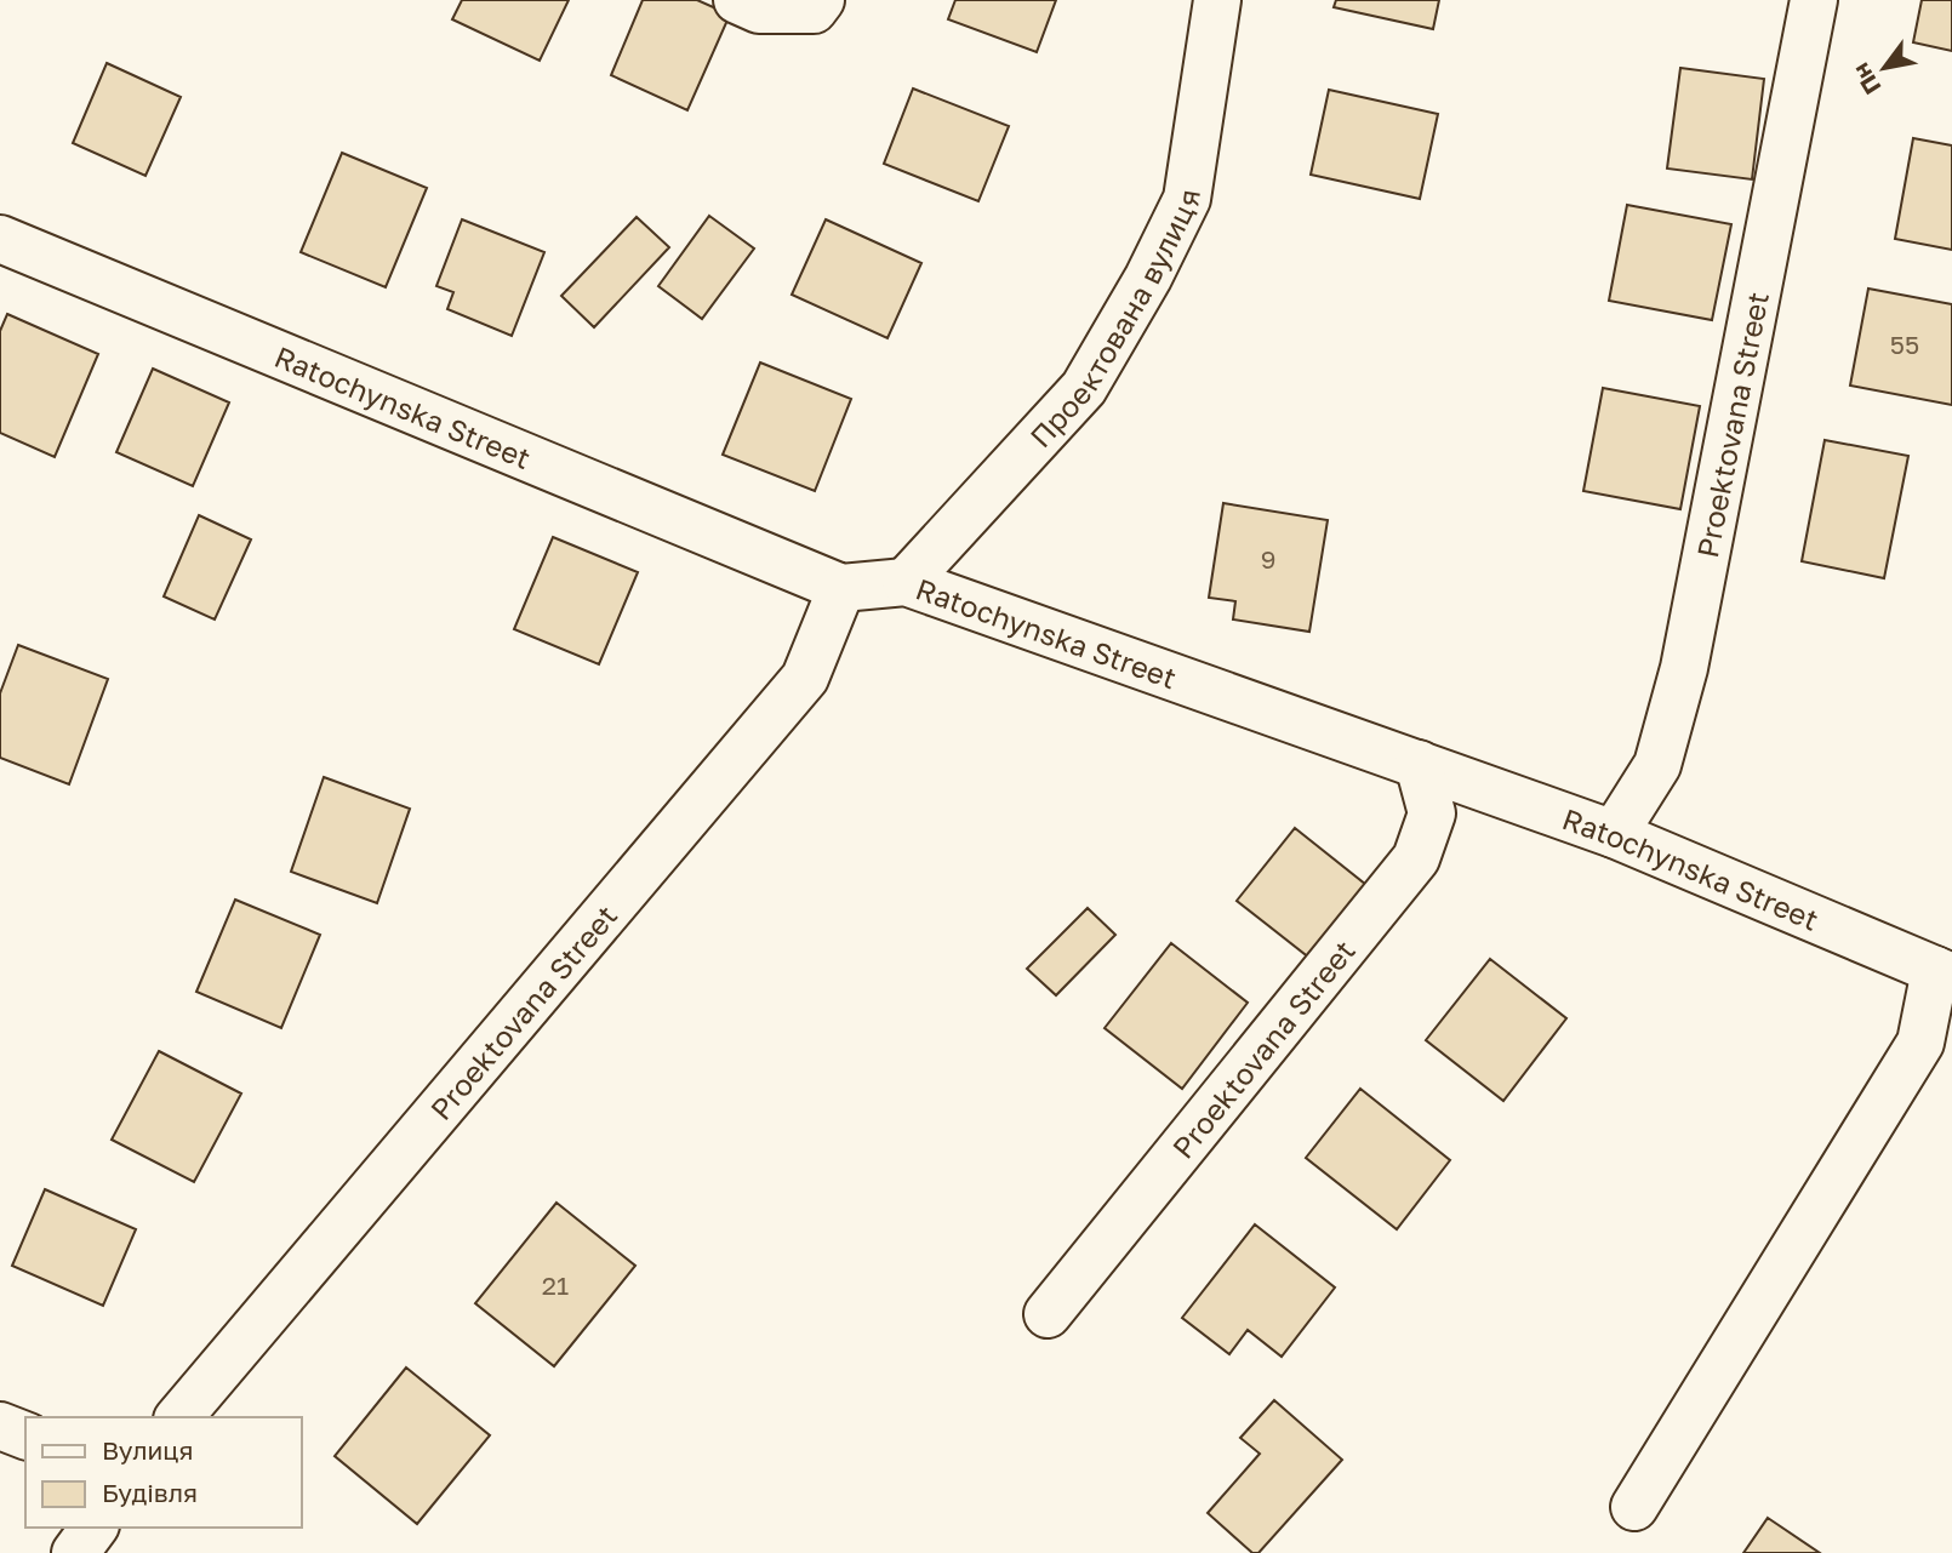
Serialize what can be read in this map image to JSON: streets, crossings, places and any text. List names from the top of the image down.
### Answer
{
  "streets": {
    "street": ["Проектована вулиця", "Ratochynska Street", "Proektovana Street"]
  },
  "crossings": [
    ["Проектована вулиця", "Ratochynska Street"],
    ["Ratochynska Street", "Proektovana Street"]
  ],
  "house_numbers": ["55", "9", "21"],
  "legend": ["Вулиця", "Будівля"],
  "north": "bottom left"
}
